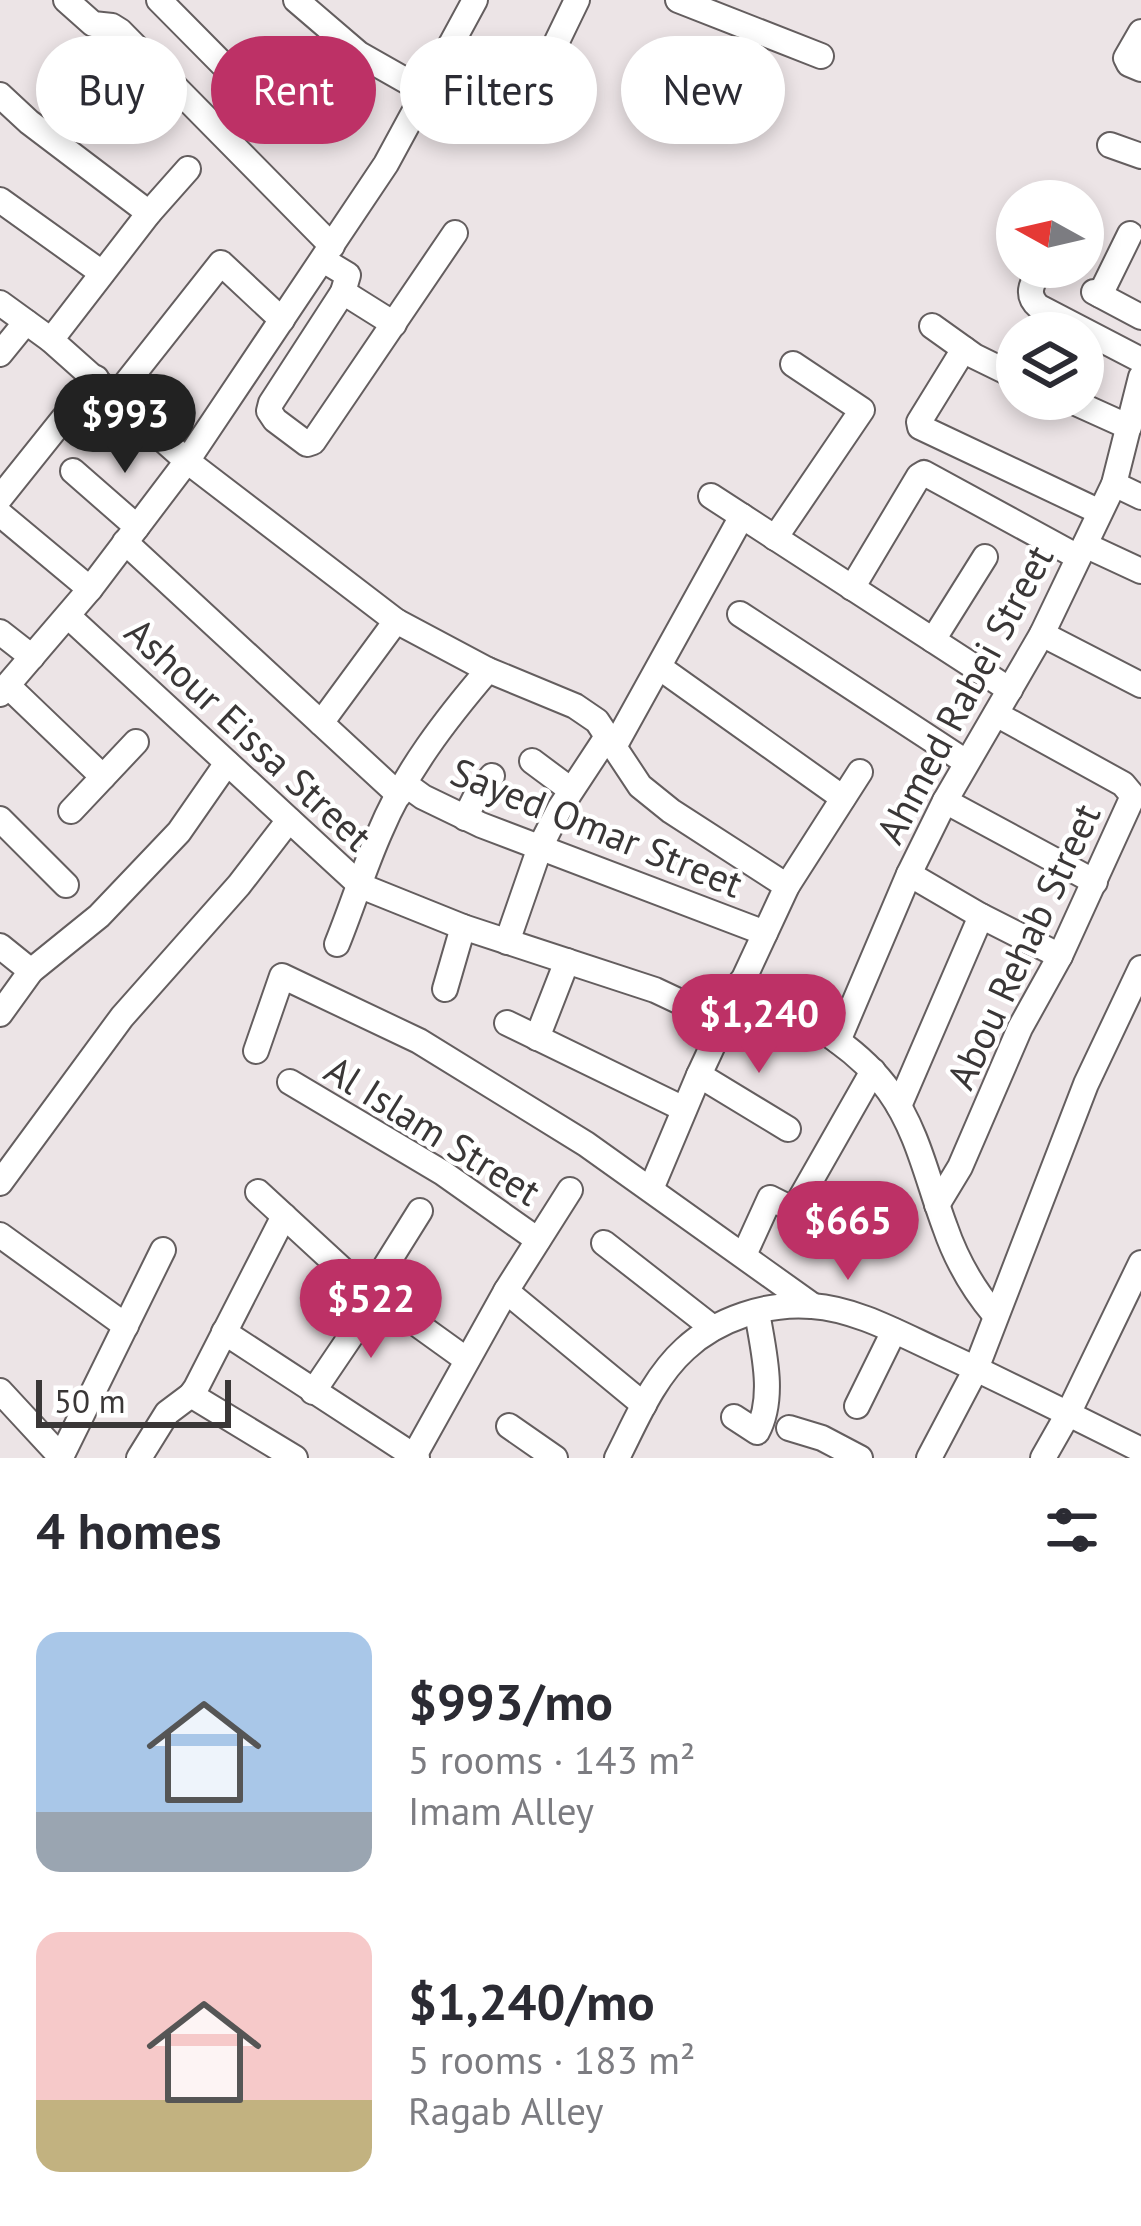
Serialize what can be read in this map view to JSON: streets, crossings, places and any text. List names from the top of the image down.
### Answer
{
  "streets": {
    "street": [
      "Ahmed Rabei Street",
      "Ashour Eissa Street",
      "Sayed Omar Street",
      "Abou Rehab Street",
      "Al Islam Street"
    ]
  },
  "crossings": [
    ["Ahmed Rabei Street", "Abou Rehab Street"]
  ],
  "scale_bar": "50 m",
  "north": "left",
  "page": {
    "chip": [
      "Buy",
      "Rent",
      "Filters",
      "New"
    ],
    "price": [
      "$993",
      "$1,240",
      "$665",
      "$522"
    ],
    "scale": "50 m",
    "heading": "4 homes",
    "list": [
      {
        "name": "$993/mo",
        "note": "5 rooms · 143 m² · Imam Alley"
      },
      {
        "name": "$1,240/mo",
        "note": "5 rooms · 183 m² · Ragab Alley"
      }
    ]
  }
}
